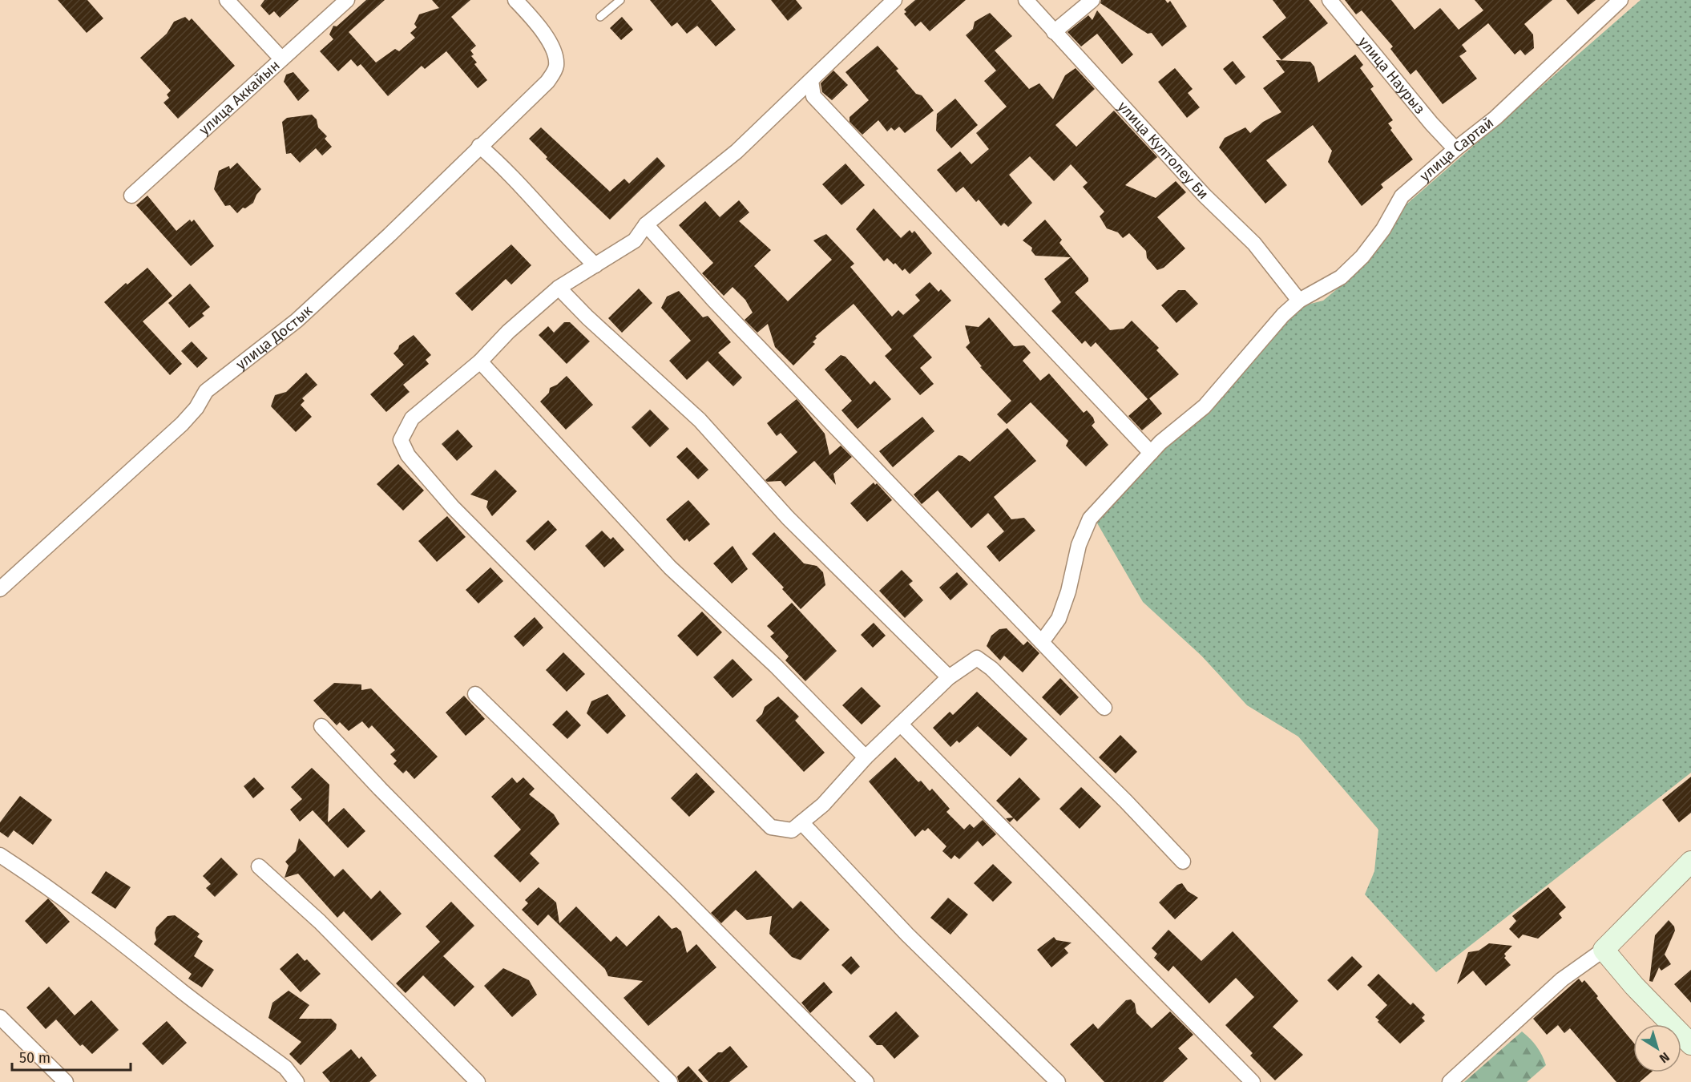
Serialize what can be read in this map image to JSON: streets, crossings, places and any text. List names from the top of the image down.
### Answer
{
  "streets": {
    "street": [
      "улица Наурыз",
      "улица Аккайын",
      "улица Култолеу Би",
      "улица Сартай",
      "улица Достык"
    ]
  },
  "crossings": [
    ["улица Наурыз", "улица Сартай"],
    ["улица Култолеу Би", "улица Сартай"]
  ],
  "scale_bar": "50 m",
  "north": "bottom right"
}
